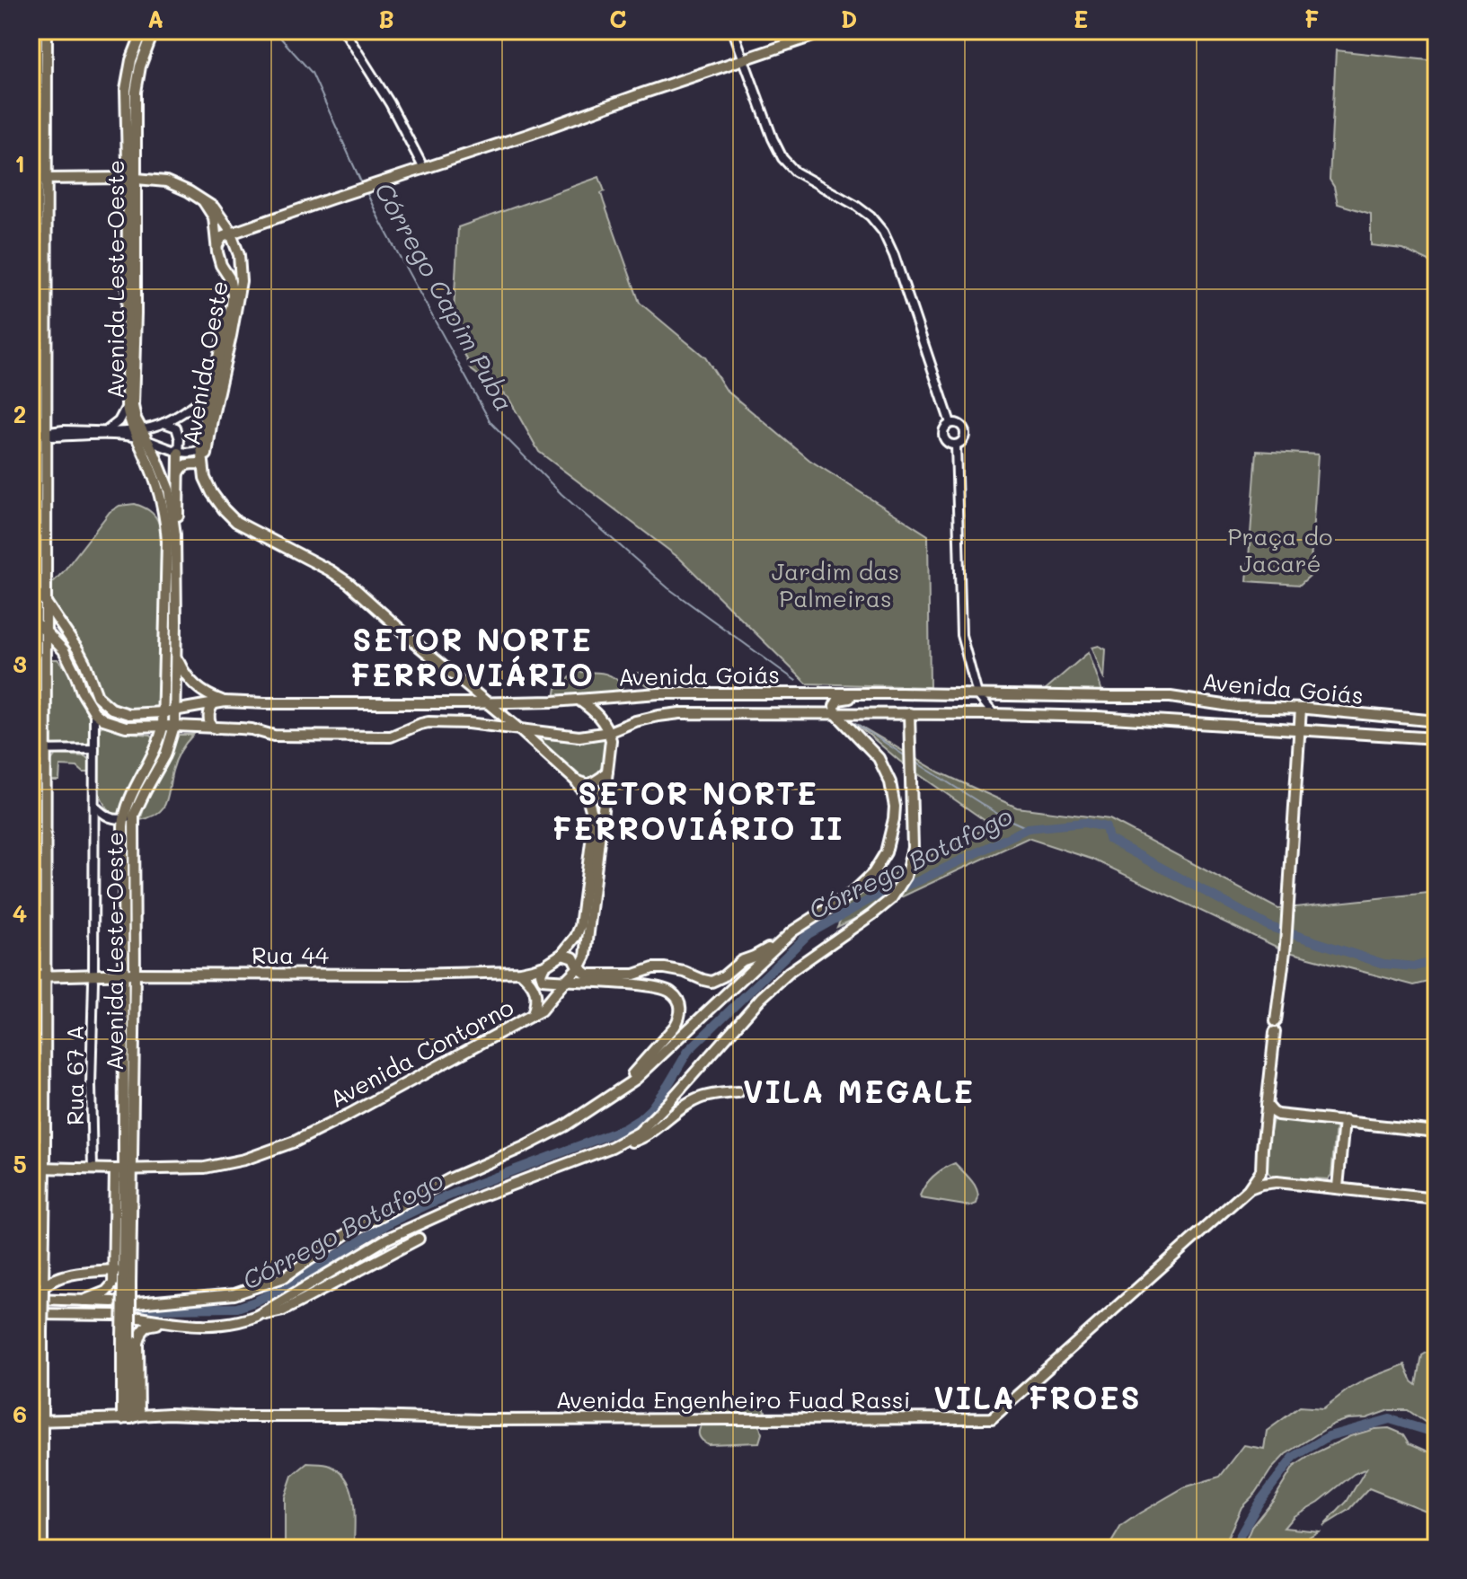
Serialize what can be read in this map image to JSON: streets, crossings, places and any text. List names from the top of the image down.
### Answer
{
  "streets": {
    "main road": [
      "Avenida Leste-Oeste",
      "Avenida Oeste",
      "Avenida Goiás",
      "Rua 44",
      "Avenida Contorno",
      "Avenida Engenheiro Fuad Rassi"
    ],
    "street": ["Rua 67 A"]
  },
  "crossings": [
    ["Avenida Leste-Oeste", "Avenida Oeste"],
    ["Avenida Leste-Oeste", "Avenida Goiás"],
    ["Avenida Leste-Oeste", "Rua 44"],
    ["Avenida Leste-Oeste", "Avenida Contorno"],
    ["Avenida Leste-Oeste", "Avenida Engenheiro Fuad Rassi"],
    ["Avenida Oeste", "Avenida Goiás"],
    ["Rua 44", "Rua 67 A"],
    ["Avenida Contorno", "Rua 67 A"]
  ],
  "districts": [
    "SETOR NORTE FERROVIÁRIO",
    "SETOR NORTE FERROVIÁRIO II",
    "VILA MEGALE",
    "VILA FROES"
  ],
  "water": ["Córrego Capim Puba", "Córrego Botafogo"],
  "parks": ["Praça do Jacaré", "Jardim das Palmeiras"],
  "grid": {
    "columns": [
      "A",
      "B",
      "C",
      "D",
      "E",
      "F"
    ],
    "rows": [
      "1",
      "2",
      "3",
      "4",
      "5",
      "6"
    ]
  }
}
